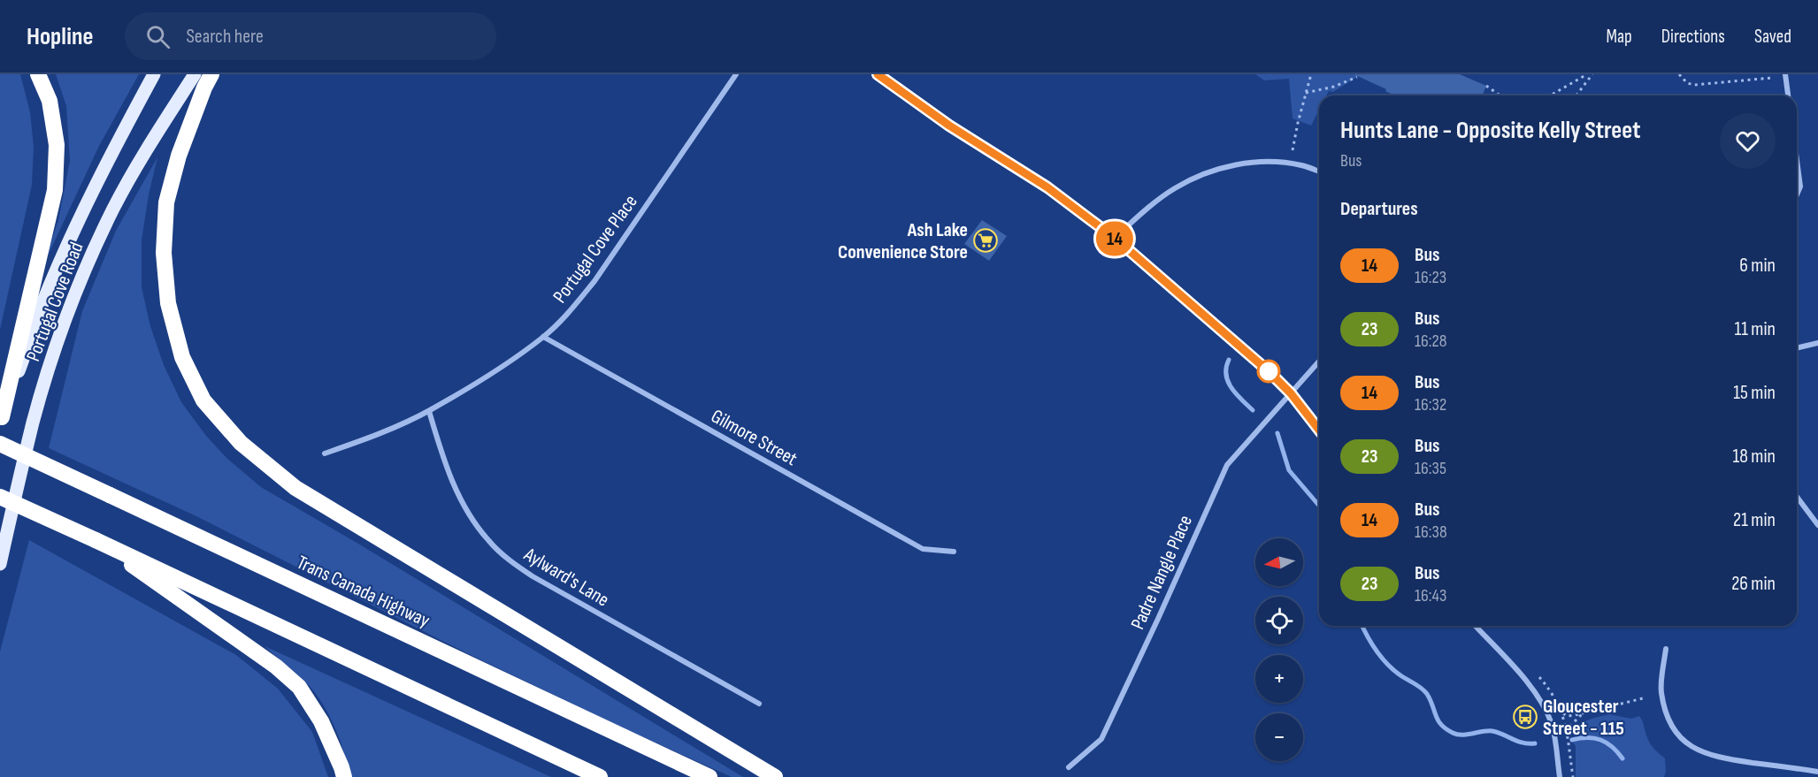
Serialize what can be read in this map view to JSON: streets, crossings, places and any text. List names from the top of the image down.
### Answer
{
  "streets": {
    "highway": ["Trans Canada Highway"],
    "main road": ["Portugal Cove Road"],
    "street": [
      "Portugal Cove Place",
      "Gilmore Street",
      "Padre Nangle Place",
      "Aylward's Lane"
    ]
  },
  "crossings": [
    ["Portugal Cove Place", "Gilmore Street"],
    ["Portugal Cove Place", "Aylward's Lane"]
  ],
  "places": {
    "supermarket": ["Ash Lake Convenience Store"],
    "bus stop": ["Gloucester Street - 115"]
  },
  "lines": ["bus line 14"],
  "north": "left",
  "page": {
    "header": "Hopline",
    "search": "Search here",
    "nav": ["Map", "Directions", "Saved"],
    "on_map": "14",
    "heading": [
      ["Hunts Lane - Opposite Kelly Street", "Bus"],
      "Departures"
    ],
    "list": [
      {
        "mark": "14",
        "name": "Bus",
        "note": "16:23",
        "value": "6 min"
      },
      {
        "mark": "23",
        "name": "Bus",
        "note": "16:28",
        "value": "11 min"
      },
      {
        "mark": "14",
        "name": "Bus",
        "note": "16:32",
        "value": "15 min"
      },
      {
        "mark": "23",
        "name": "Bus",
        "note": "16:35",
        "value": "18 min"
      },
      {
        "mark": "14",
        "name": "Bus",
        "note": "16:38",
        "value": "21 min"
      },
      {
        "mark": "23",
        "name": "Bus",
        "note": "16:43",
        "value": "26 min"
      }
    ],
    "map_buttons": ["+", "−"]
  }
}
